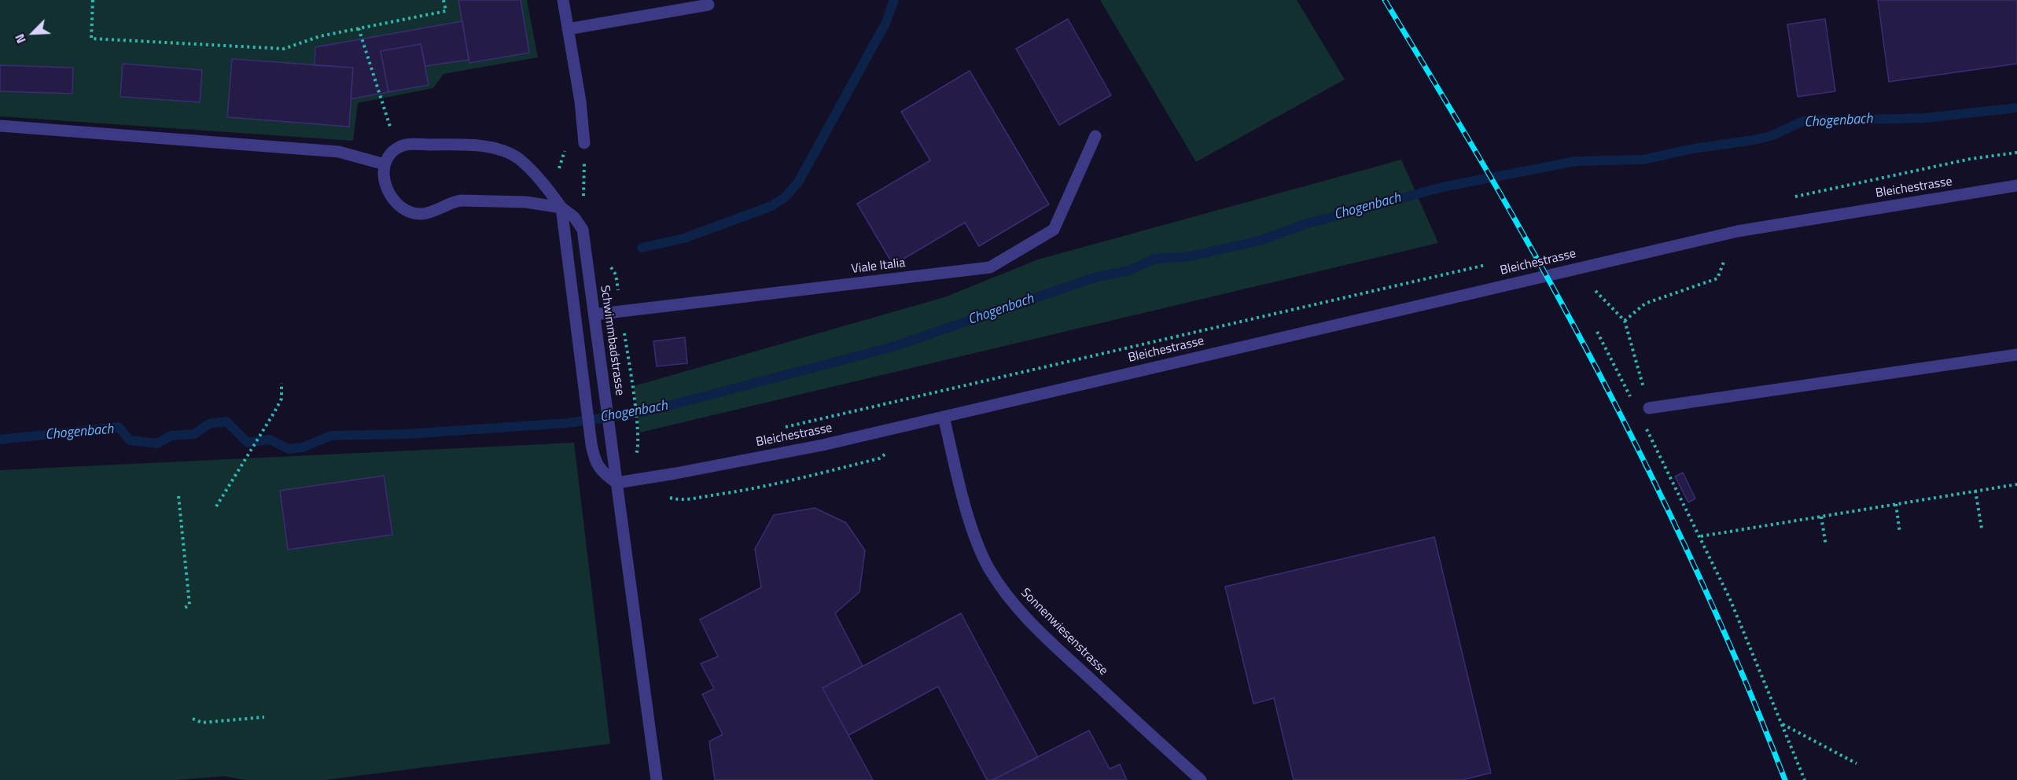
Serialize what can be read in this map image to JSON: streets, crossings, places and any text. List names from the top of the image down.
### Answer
{
  "streets": {
    "street": [
      "Bleichestrasse",
      "Viale Italia",
      "Schwimmbadstrasse",
      "Sonnenwiesenstrasse"
    ]
  },
  "crossings": [
    ["Bleichestrasse", "Schwimmbadstrasse"],
    ["Bleichestrasse", "Sonnenwiesenstrasse"],
    ["Viale Italia", "Schwimmbadstrasse"]
  ],
  "water": ["Chogenbach"],
  "north": "bottom left"
}
